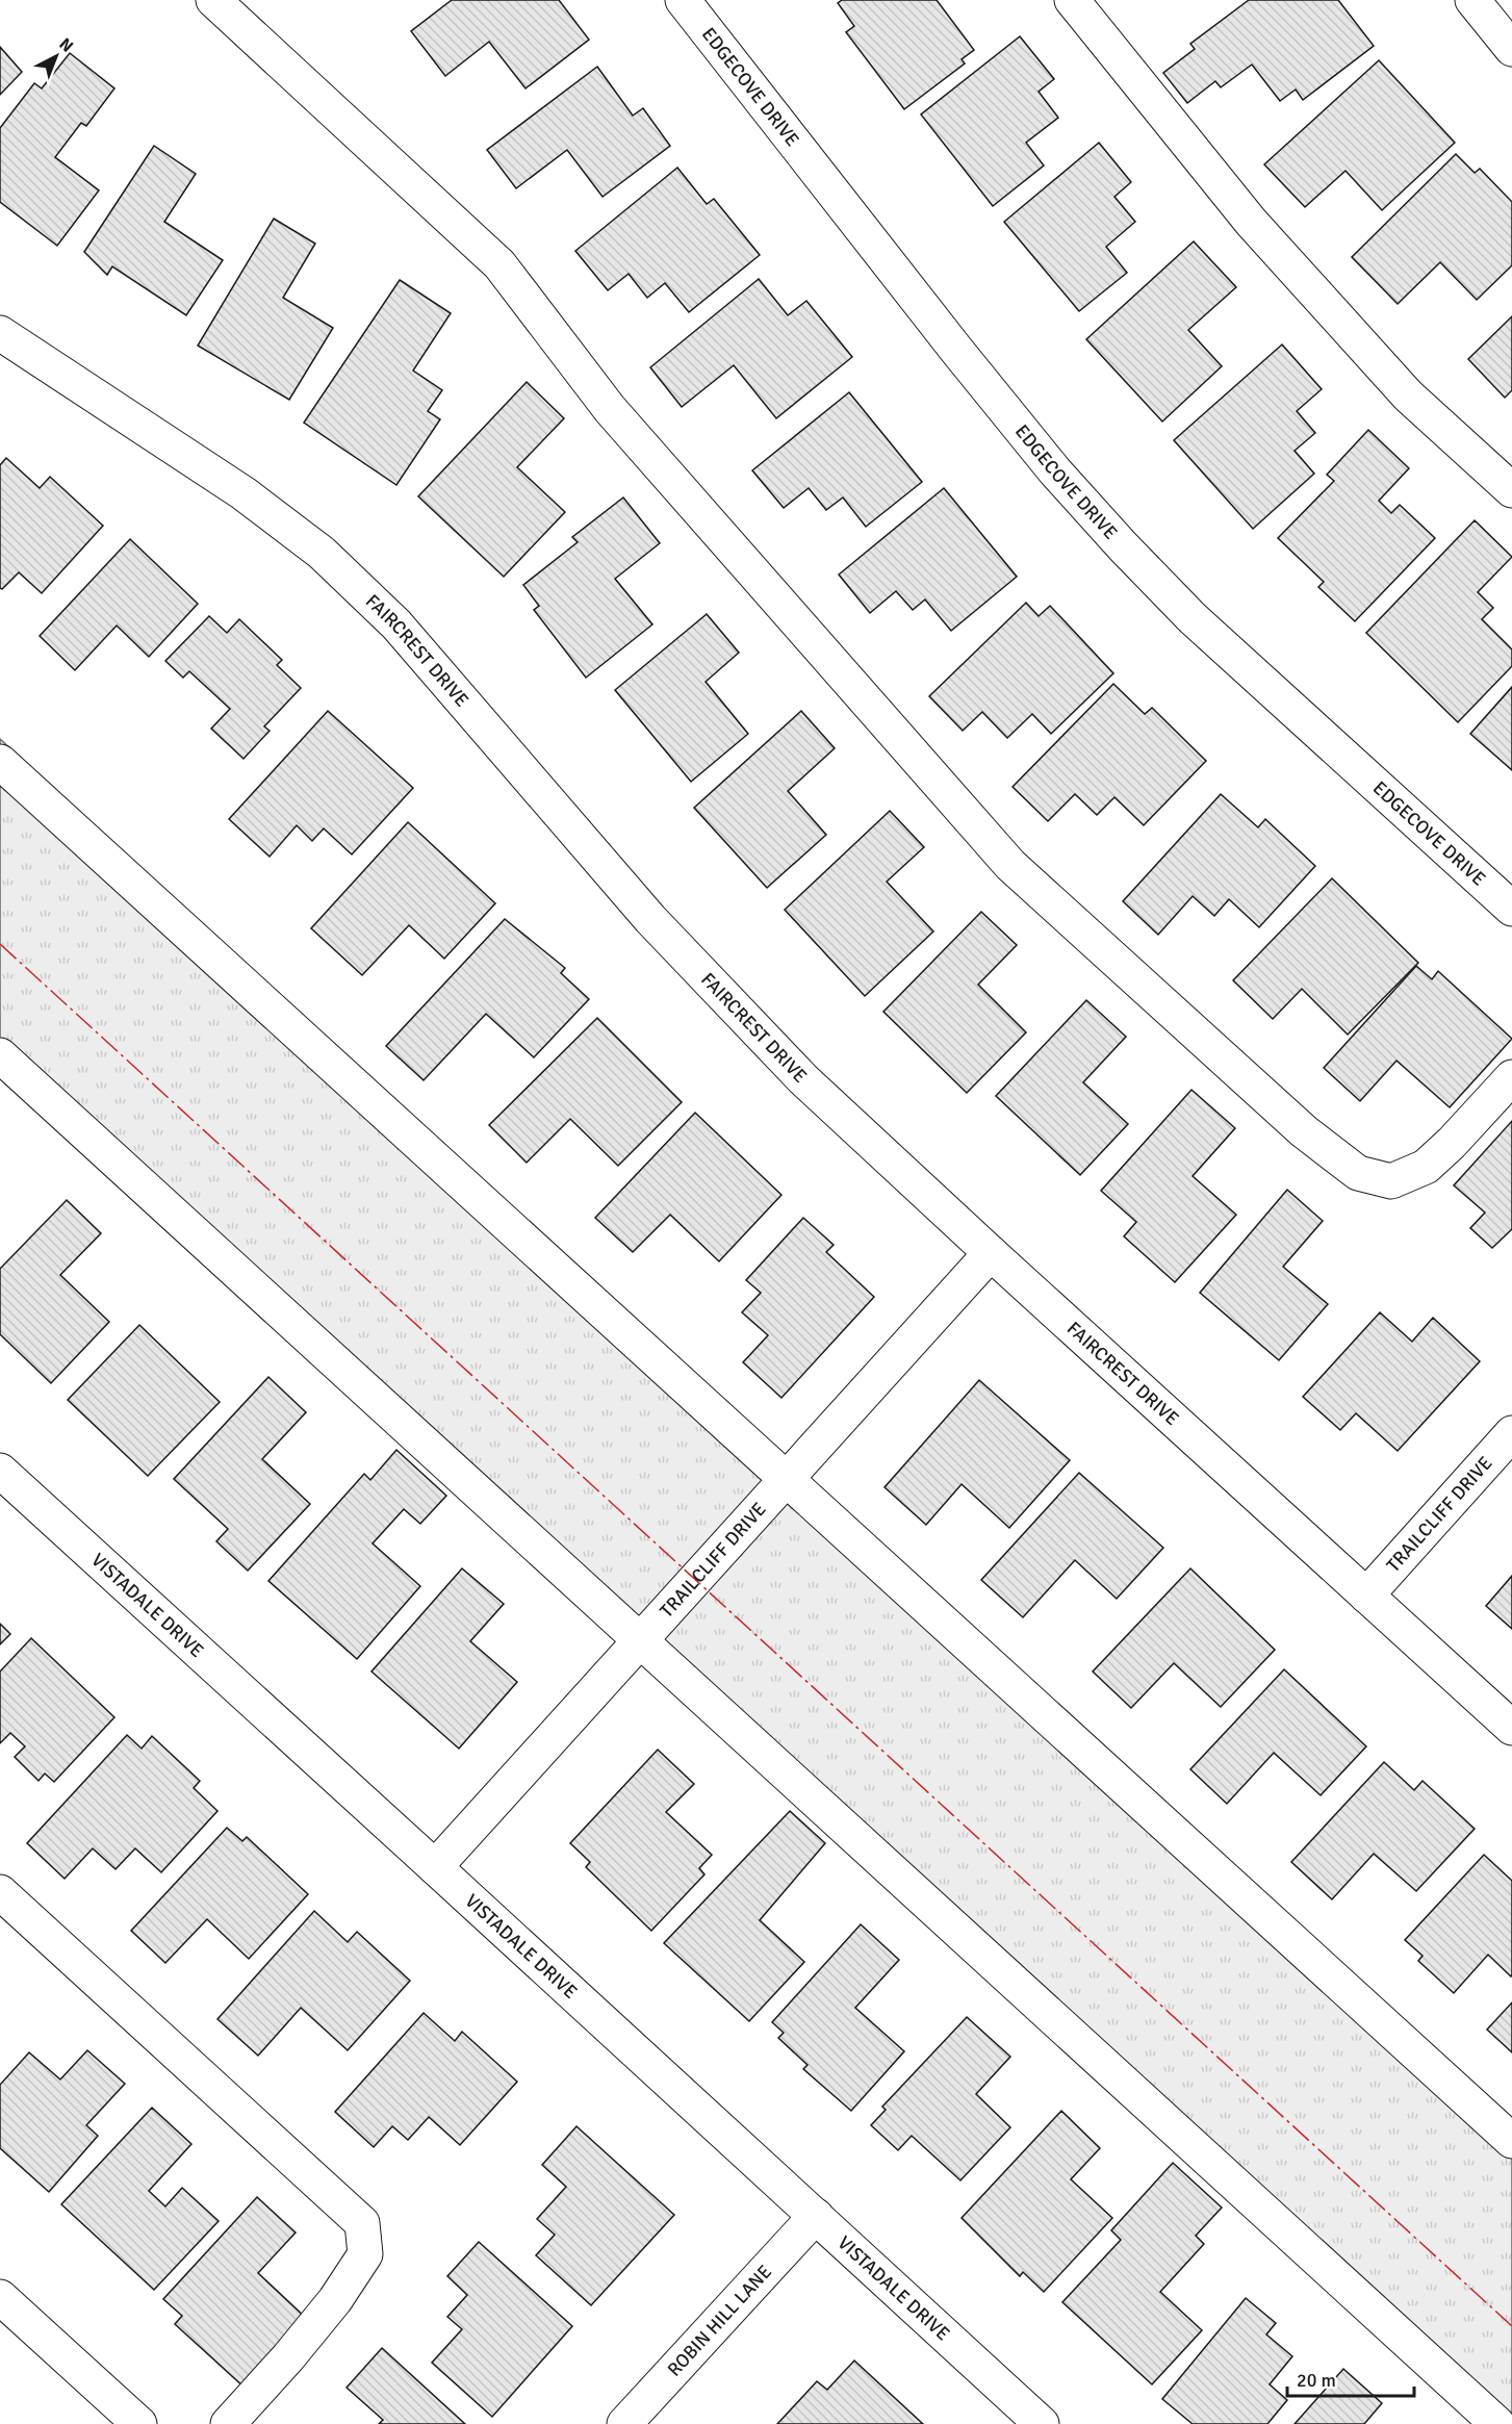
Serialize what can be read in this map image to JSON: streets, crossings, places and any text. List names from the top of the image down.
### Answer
{
  "streets": {
    "street": [
      "EDGECOVE DRIVE",
      "FAIRCREST DRIVE",
      "TRAILCLIFF DRIVE",
      "VISTADALE DRIVE",
      "ROBIN HILL LANE"
    ]
  },
  "crossings": [
    ["FAIRCREST DRIVE", "TRAILCLIFF DRIVE"],
    ["TRAILCLIFF DRIVE", "VISTADALE DRIVE"],
    ["VISTADALE DRIVE", "ROBIN HILL LANE"]
  ],
  "scale_bar": "20 m",
  "north": "top right"
}
